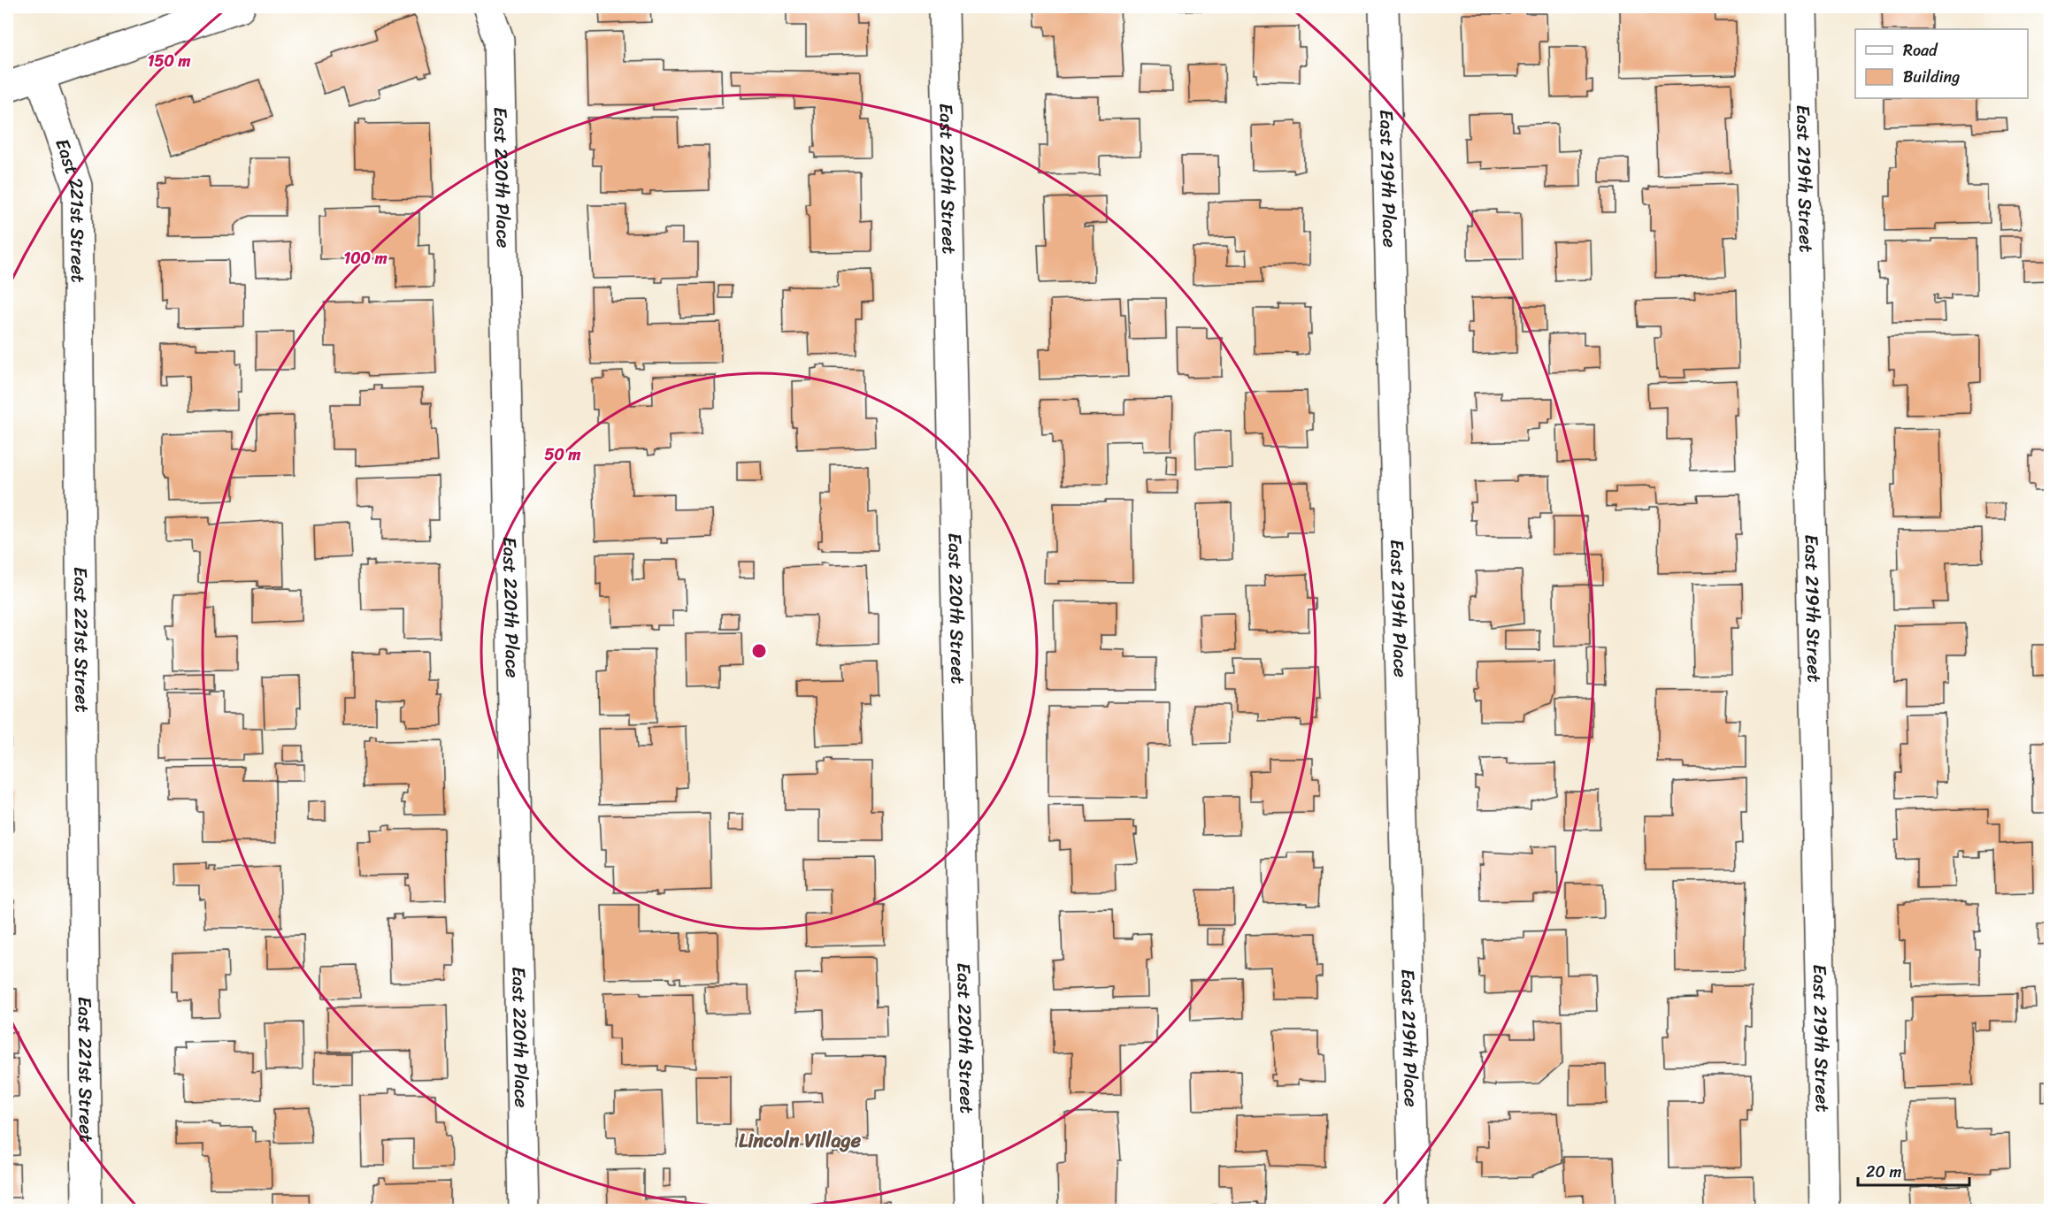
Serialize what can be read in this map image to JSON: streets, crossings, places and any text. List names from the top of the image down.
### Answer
{
  "streets": {
    "street": [
      "East 220th Place",
      "East 220th Street",
      "East 219th Place",
      "East 219th Street",
      "East 221st Street"
    ]
  },
  "districts": ["Lincoln Village"],
  "legend": ["Road", "Building"],
  "scale_bar": "20 m",
  "rings": ["150 m", "100 m", "50 m"]
}
